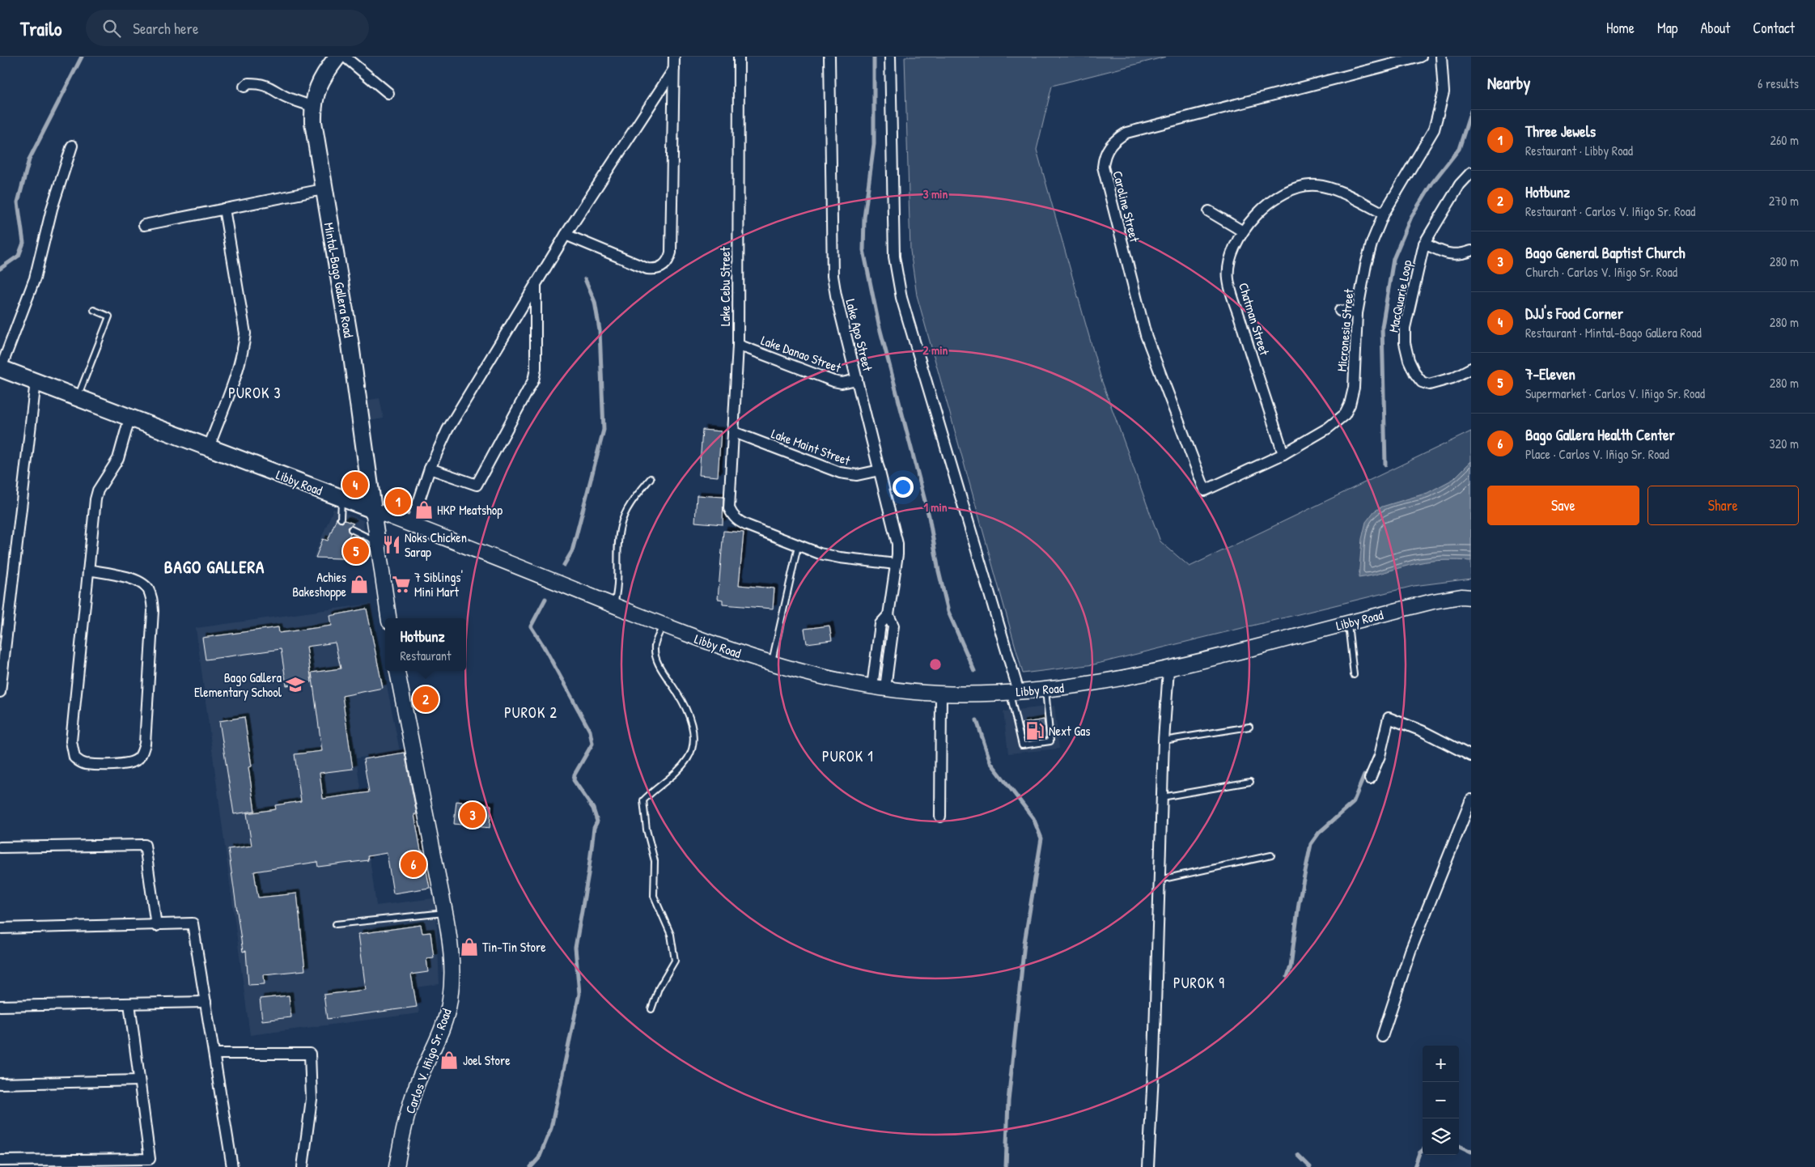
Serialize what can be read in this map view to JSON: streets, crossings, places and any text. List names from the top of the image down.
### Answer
{
  "streets": {
    "main road": ["Mintal-Bago Gallera Road", "Libby Road", "Carlos V. Iñigo Sr. Road"],
    "street": [
      "Caroline Street",
      "Lake Cebu Street",
      "MacQuarie Loop",
      "Chatman Street",
      "Micronesia Street",
      "Lake Apo Street",
      "Lake Danao Street",
      "Lake Maint Street"
    ]
  },
  "crossings": [
    ["Caroline Street", "Micronesia Street"],
    ["Mintal-Bago Gallera Road", "Libby Road"],
    ["Lake Cebu Street", "Lake Danao Street"],
    ["Lake Cebu Street", "Lake Maint Street"],
    ["Chatman Street", "Micronesia Street"],
    ["Lake Apo Street", "Lake Danao Street"],
    ["Lake Apo Street", "Lake Maint Street"],
    ["Lake Apo Street", "Libby Road"]
  ],
  "districts": [
    "PUROK 3",
    "BAGO GALLERA",
    "PUROK 2",
    "PUROK 1",
    "PUROK 9"
  ],
  "places": {
    "shop": [
      "HKP Meatshop",
      "Achies Bakeshoppe",
      "Tin-Tin Store",
      "Joel Store"
    ],
    "restaurant": ["Noks Chicken Sarap"],
    "supermarket": ["7 Siblings' Mini Mart"],
    "school or university": ["Bago Gallera Elementary School"],
    "fuel station": ["Next Gas"]
  },
  "page": {
    "header": "Trailo",
    "search": "Search here",
    "nav": [
      "Home",
      "Map",
      "About",
      "Contact"
    ],
    "heading": ["Nearby", "6 results"],
    "list": [
      {
        "mark": "1",
        "name": "Three Jewels",
        "note": "Restaurant · Libby Road",
        "value": "260 m"
      },
      {
        "mark": "2",
        "name": "Hotbunz",
        "note": "Restaurant · Carlos V. Iñigo Sr. Road",
        "value": "270 m"
      },
      {
        "mark": "3",
        "name": "Bago General Baptist Church",
        "note": "Church · Carlos V. Iñigo Sr. Road",
        "value": "280 m"
      },
      {
        "mark": "4",
        "name": "DJJ's Food Corner",
        "note": "Restaurant · Mintal-Bago Gallera Road",
        "value": "280 m"
      },
      {
        "mark": "5",
        "name": "7-Eleven",
        "note": "Supermarket · Carlos V. Iñigo Sr. Road",
        "value": "280 m"
      },
      {
        "mark": "6",
        "name": "Bago Gallera Health Center",
        "note": "Place · Carlos V. Iñigo Sr. Road",
        "value": "320 m"
      }
    ],
    "pins": [
      "4",
      "1",
      "5",
      "2",
      "3",
      "6"
    ],
    "buttons": ["Save", "Share"],
    "popup": ["Hotbunz", "Restaurant"],
    "map_buttons": ["+", "−"]
  },
  "rings": ["3 min", "2 min", "1 min"]
}
